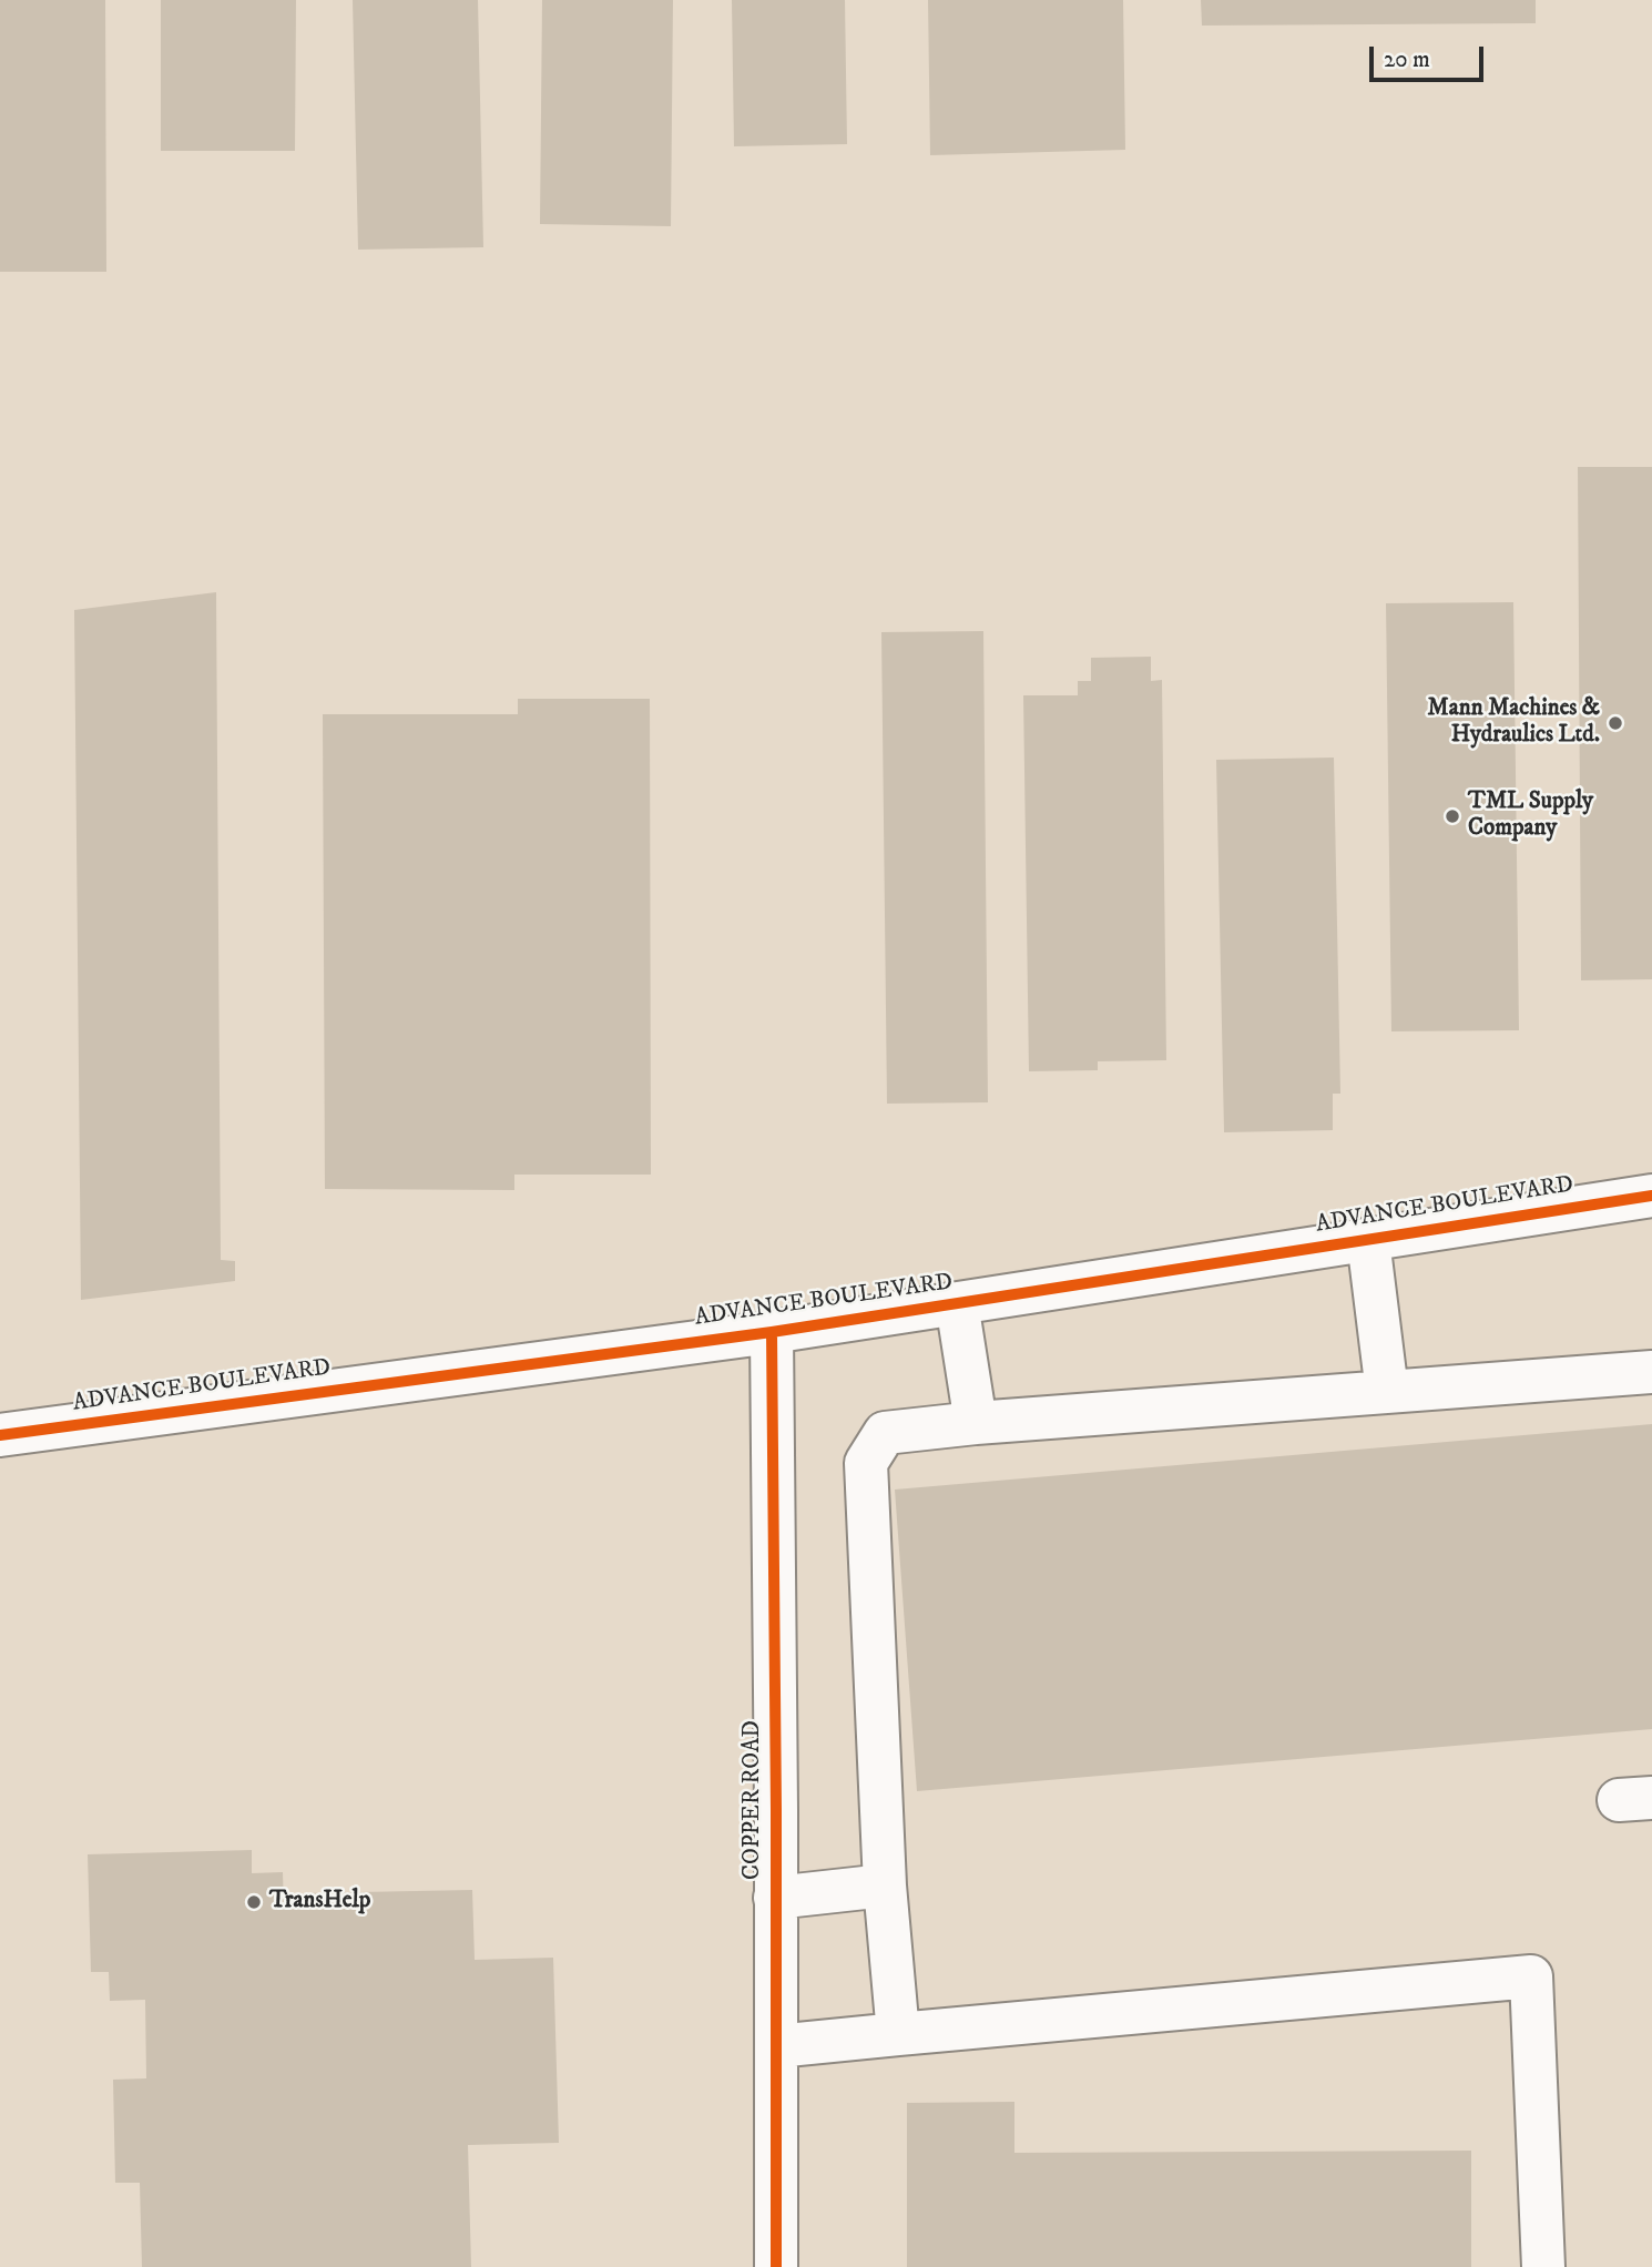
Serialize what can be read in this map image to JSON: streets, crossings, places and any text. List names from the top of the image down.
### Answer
{
  "streets": {
    "street": ["ADVANCE BOULEVARD", "COPPER ROAD"]
  },
  "crossings": [
    ["ADVANCE BOULEVARD", "COPPER ROAD"]
  ],
  "places": ["Mann Machines & Hydraulics Ltd.", "TML Supply Company", "TransHelp"],
  "scale_bar": "20 m"
}
